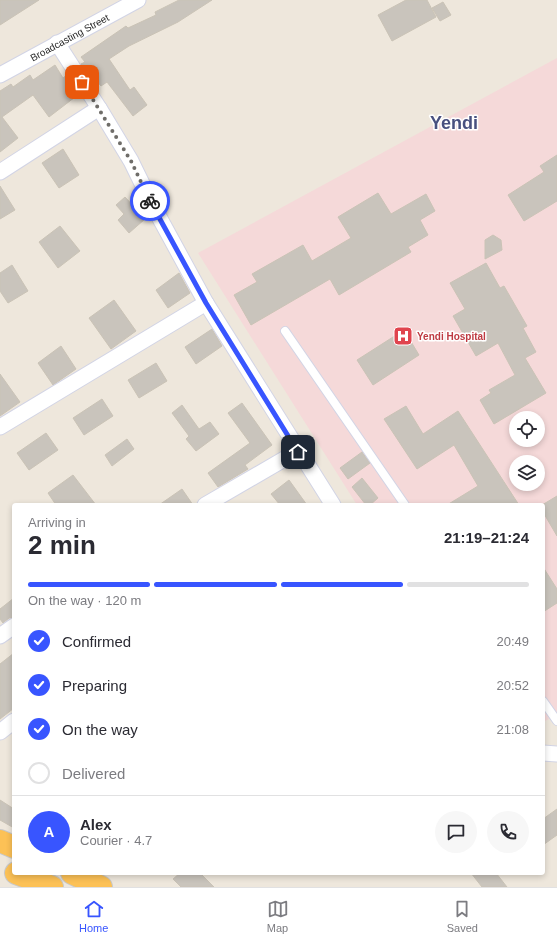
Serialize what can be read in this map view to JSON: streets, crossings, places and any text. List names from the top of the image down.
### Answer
{
  "streets": {
    "street": ["Broadcasting Street"]
  },
  "districts": ["Yendi"],
  "places": {
    "hospital": ["Yendi Hospital"]
  },
  "page": {
    "heading": ["2 min", "Arriving in", "21:19–21:24"],
    "panel": ["Alex", "Courier · 4.7"],
    "bar": "On the way · 120 m",
    "list": [
      ["Confirmed", "20:49"],
      ["Preparing", "20:52"],
      ["On the way", "21:08"],
      "Delivered"
    ],
    "round": "A",
    "tabs": ["Home", "Map", "Saved"]
  }
}
